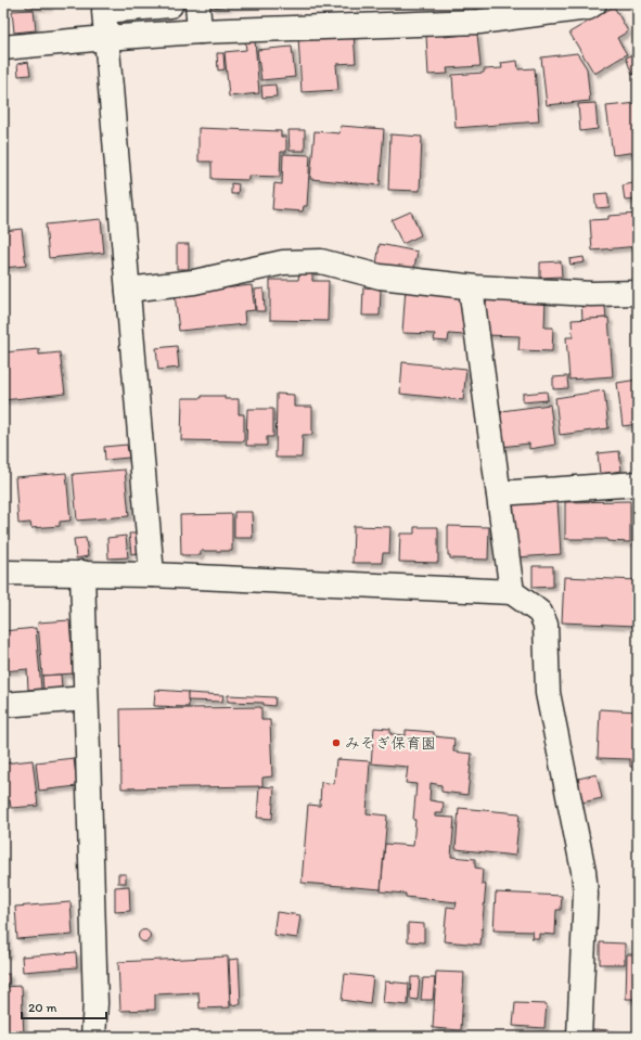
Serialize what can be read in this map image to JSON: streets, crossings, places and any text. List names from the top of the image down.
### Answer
{
  "places": ["みそぎ保育園"],
  "scale_bar": "20 m"
}
